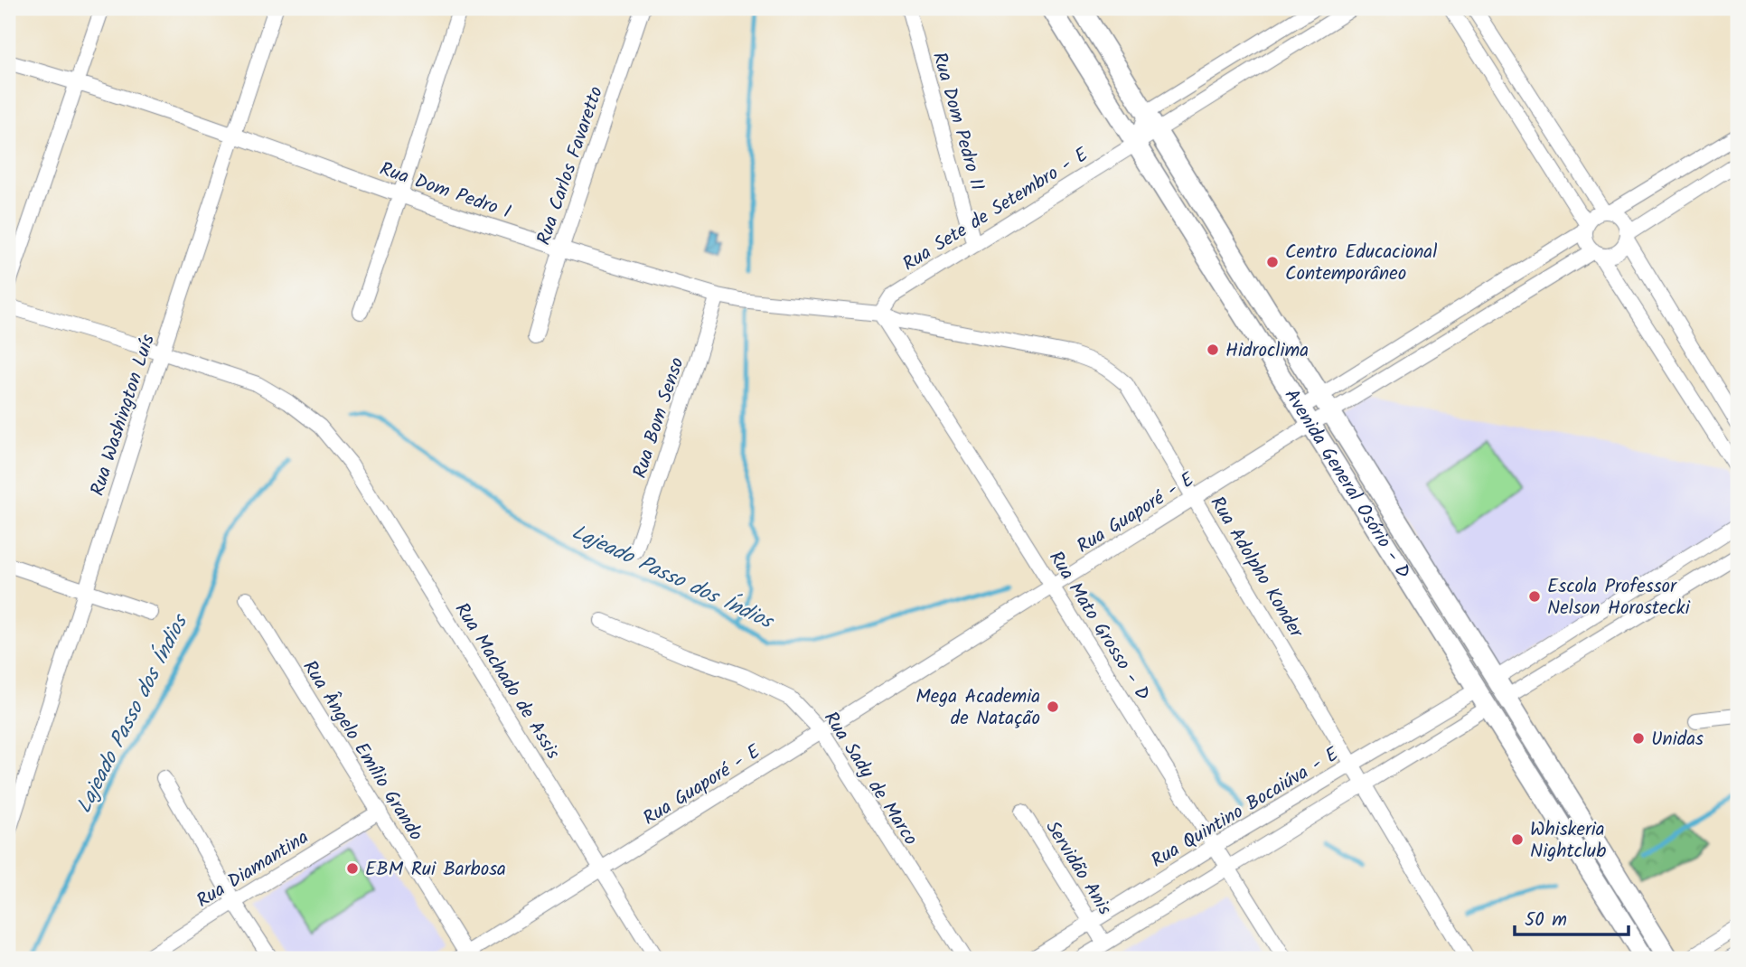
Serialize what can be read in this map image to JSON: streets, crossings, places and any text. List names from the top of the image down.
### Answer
{
  "streets": {
    "main road": ["Avenida General Osório - D"],
    "street": [
      "Rua Dom Pedro II",
      "Rua Carlos Favaretto",
      "Rua Dom Pedro I",
      "Rua Sete de Setembro - E",
      "Rua Washington Luís",
      "Rua Bom Senso",
      "Rua Guaporé - E",
      "Rua Adolpho Konder",
      "Rua Mato Grosso - D",
      "Rua Machado de Assis",
      "Rua Ângelo Emílio Grando",
      "Rua Sady de Marco",
      "Rua Quintino Bocaiúva - E",
      "Servidão Anis",
      "Rua Diamantina"
    ]
  },
  "crossings": [
    ["Rua Dom Pedro II", "Rua Sete de Setembro - E"],
    ["Rua Carlos Favaretto", "Rua Dom Pedro I"],
    ["Rua Dom Pedro I", "Rua Sete de Setembro - E"],
    ["Rua Dom Pedro I", "Rua Washington Luís"],
    ["Rua Dom Pedro I", "Rua Bom Senso"],
    ["Rua Dom Pedro I", "Rua Adolpho Konder"],
    ["Rua Dom Pedro I", "Rua Mato Grosso - D"],
    ["Rua Sete de Setembro - E", "Avenida General Osório - D"],
    ["Rua Sete de Setembro - E", "Rua Adolpho Konder"],
    ["Rua Sete de Setembro - E", "Rua Mato Grosso - D"],
    ["Rua Washington Luís", "Rua Machado de Assis"],
    ["Avenida General Osório - D", "Rua Guaporé - E"],
    ["Avenida General Osório - D", "Rua Quintino Bocaiúva - E"],
    ["Rua Guaporé - E", "Rua Adolpho Konder"],
    ["Rua Guaporé - E", "Rua Mato Grosso - D"],
    ["Rua Guaporé - E", "Rua Machado de Assis"],
    ["Rua Guaporé - E", "Rua Ângelo Emílio Grando"],
    ["Rua Guaporé - E", "Rua Sady de Marco"],
    ["Rua Adolpho Konder", "Rua Mato Grosso - D"],
    ["Rua Adolpho Konder", "Rua Quintino Bocaiúva - E"],
    ["Rua Mato Grosso - D", "Rua Quintino Bocaiúva - E"],
    ["Rua Ângelo Emílio Grando", "Rua Diamantina"],
    ["Rua Quintino Bocaiúva - E", "Servidão Anis"]
  ],
  "water": ["Lajeado Passo dos Índios"],
  "places": [
    "Centro Educacional Contemporâneo",
    "Hidroclima",
    "Escola Professor Nelson Horostecki",
    "Mega Academia de Natação",
    "Unidas",
    "Whiskeria Nightclub",
    "EBM Rui Barbosa"
  ],
  "scale_bar": "50 m"
}
